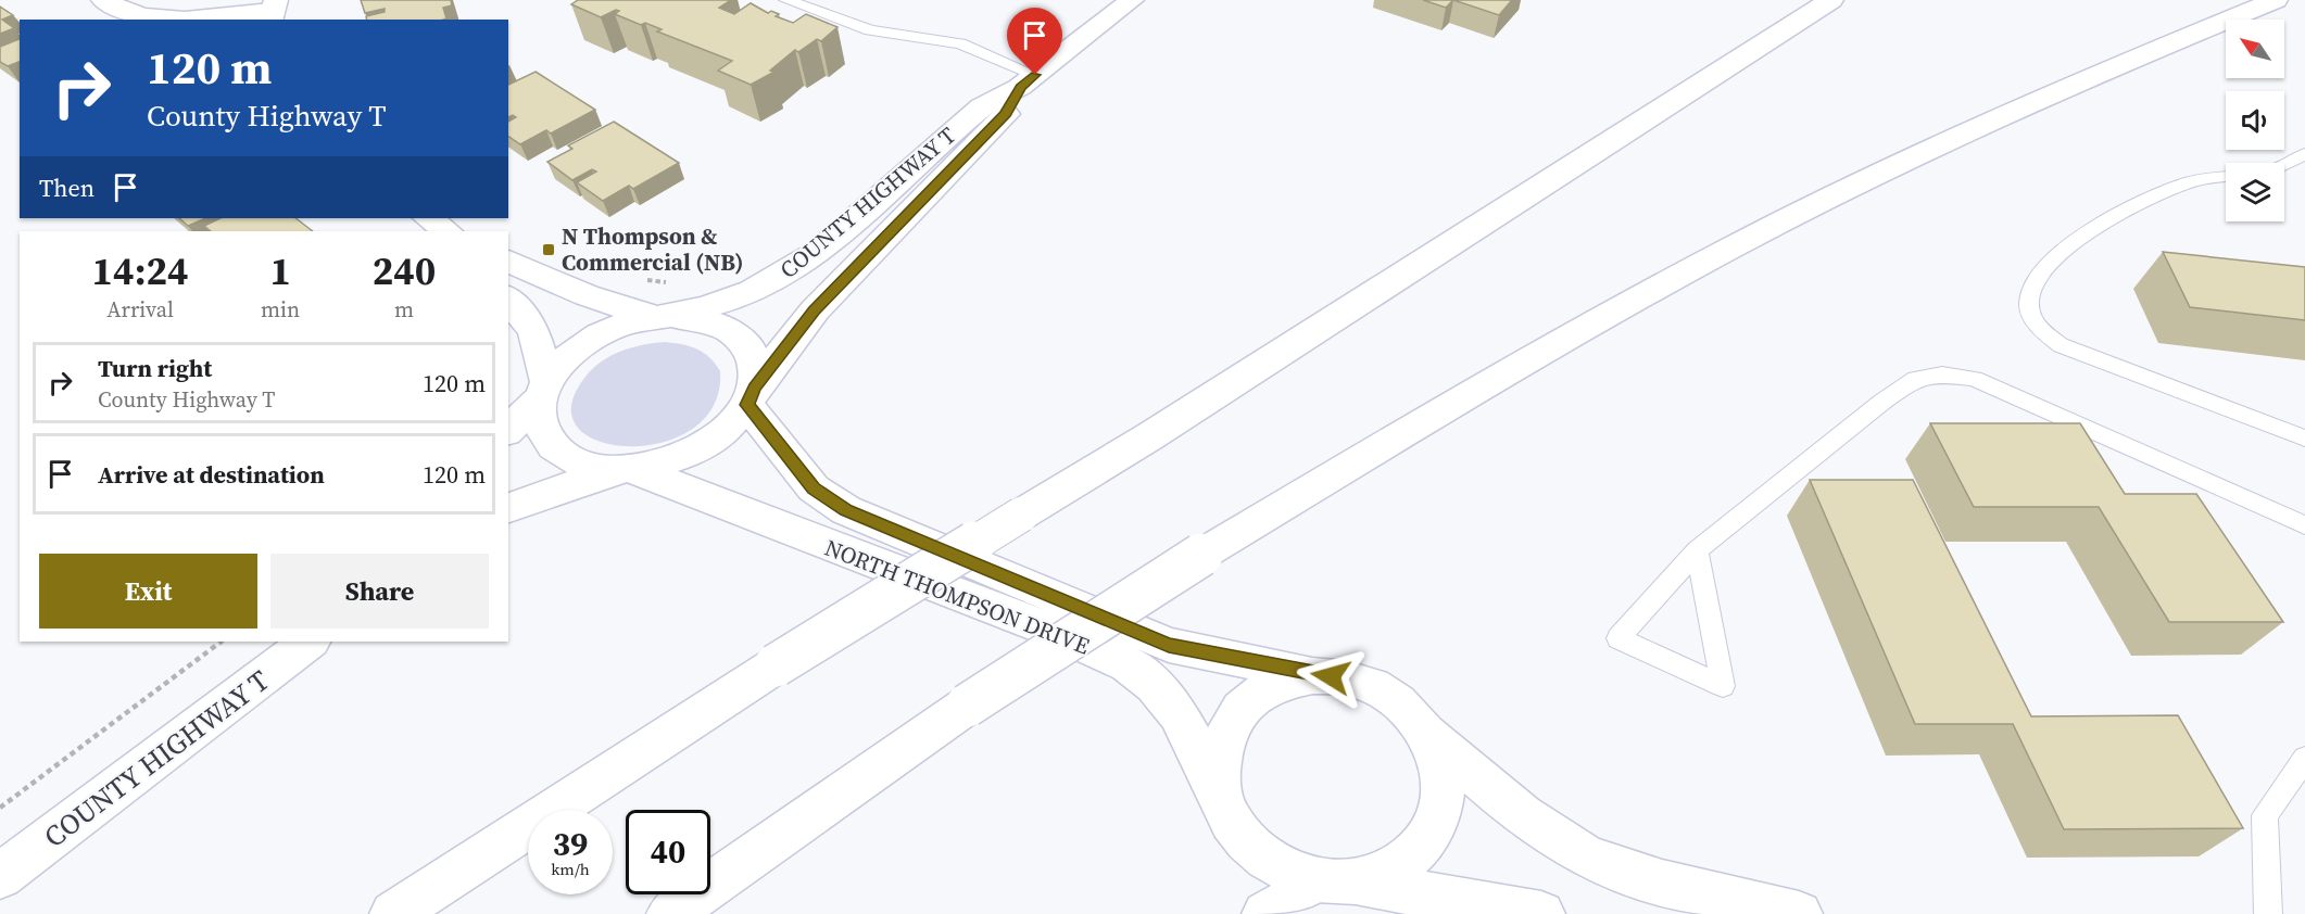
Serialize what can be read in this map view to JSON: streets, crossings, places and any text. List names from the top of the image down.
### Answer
{
  "streets": {
    "main road": ["COUNTY HIGHWAY T", "NORTH THOMPSON DRIVE"]
  },
  "crossings": [
    ["COUNTY HIGHWAY T", "NORTH THOMPSON DRIVE"]
  ],
  "places": {
    "transit": ["N Thompson & Commercial (NB)"]
  },
  "north": "top left",
  "page": {
    "turn": ["120 m", "County Highway T"],
    "then": "Then",
    "eta": [
      "14:24",
      "Arrival",
      "1",
      "min",
      "240",
      "m"
    ],
    "list": [
      {
        "name": "Turn right",
        "note": "County Highway T",
        "value": "120 m"
      },
      {
        "name": "Arrive at destination",
        "value": "120 m"
      }
    ],
    "buttons": ["Exit", "Share"],
    "speed": "39 km/h",
    "limit": "40"
  }
}
